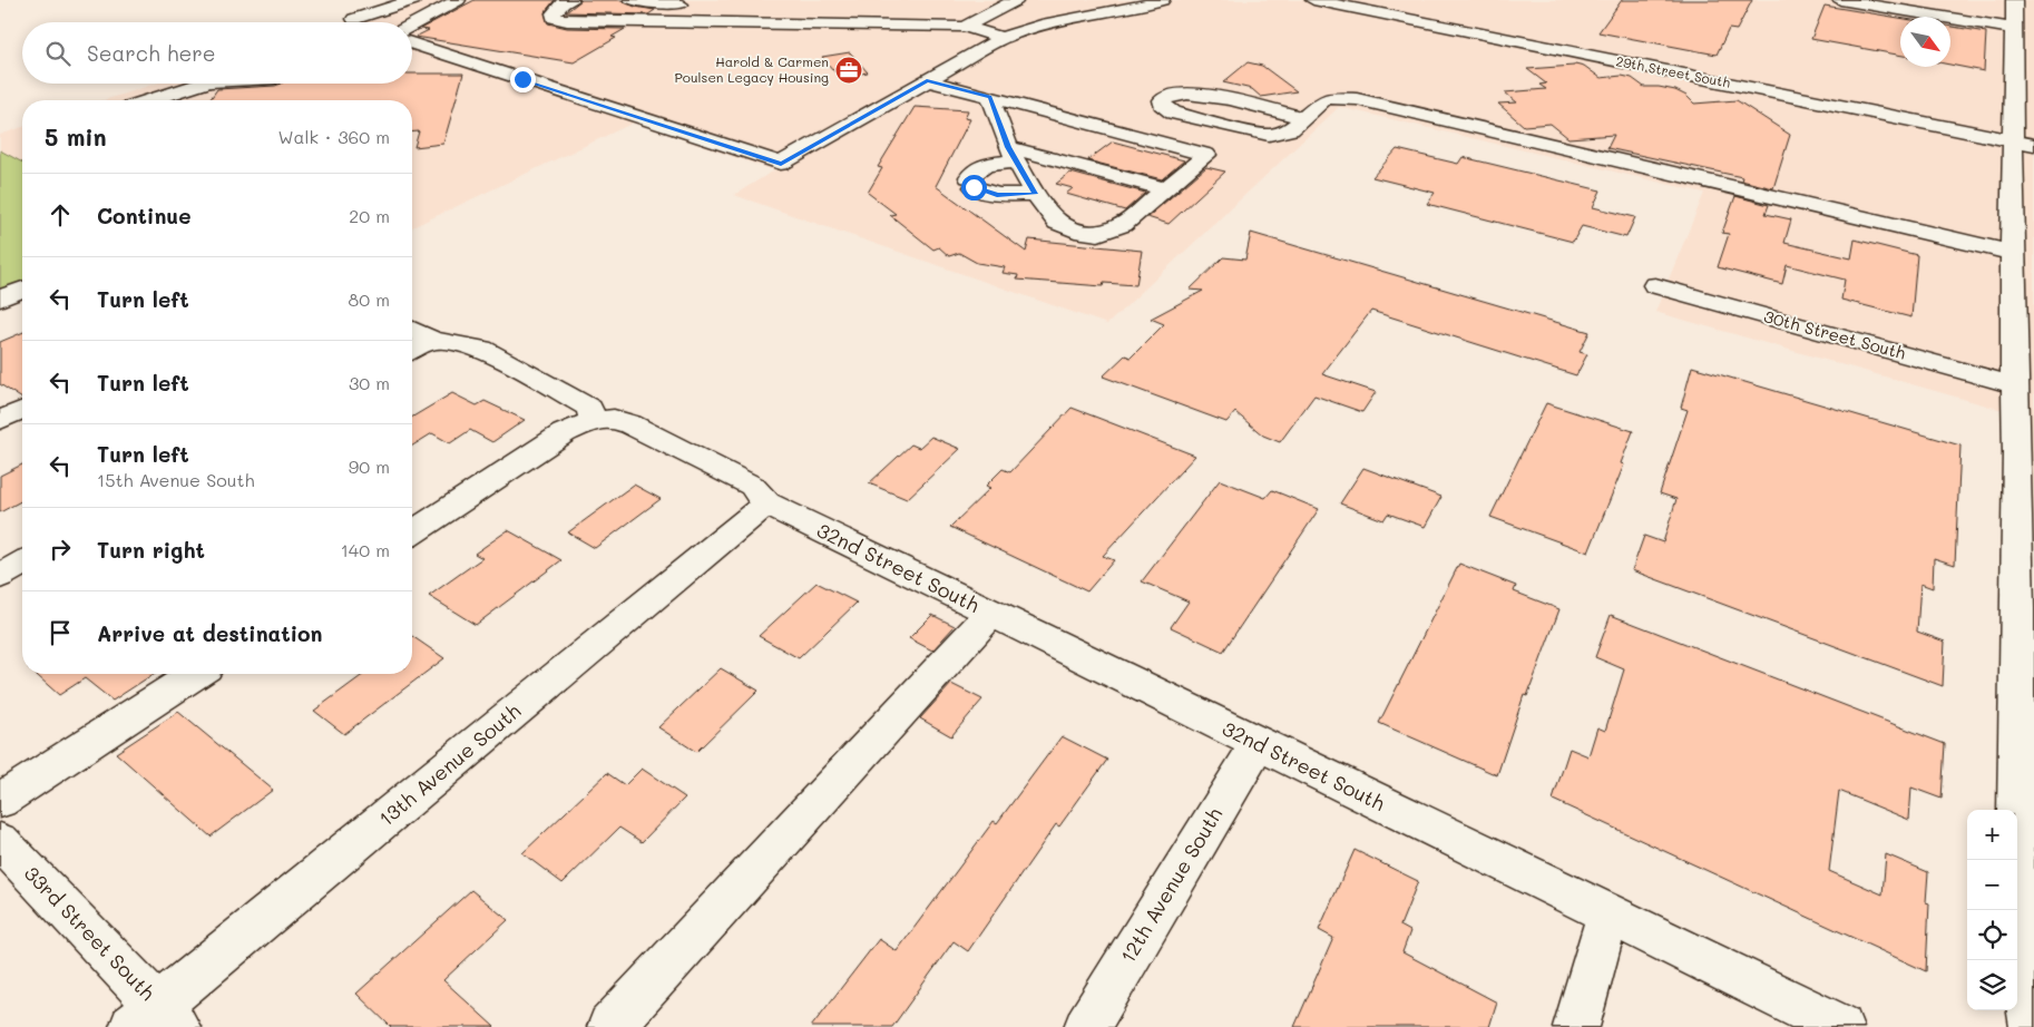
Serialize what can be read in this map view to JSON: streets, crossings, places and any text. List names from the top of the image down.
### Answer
{
  "streets": {
    "street": [
      "29th Street South",
      "30th Street South",
      "32nd Street South",
      "13th Avenue South",
      "12th Avenue South",
      "33rd Street South"
    ]
  },
  "crossings": [
    ["32nd Street South", "13th Avenue South"],
    ["32nd Street South", "12th Avenue South"],
    ["13th Avenue South", "33rd Street South"]
  ],
  "places": {
    "office": ["Harold & Carmen Poulsen Legacy Housing"]
  },
  "north": "bottom right",
  "page": {
    "search": "Search here",
    "heading": ["5 min", "Walk · 360 m"],
    "list": [
      ["Continue", "20 m"],
      ["Turn left", "80 m"],
      ["Turn left", "30 m"],
      ["Turn left", "15th Avenue South", "90 m"],
      ["Turn right", "140 m"],
      "Arrive at destination"
    ],
    "map_buttons": ["+", "−"]
  }
}
